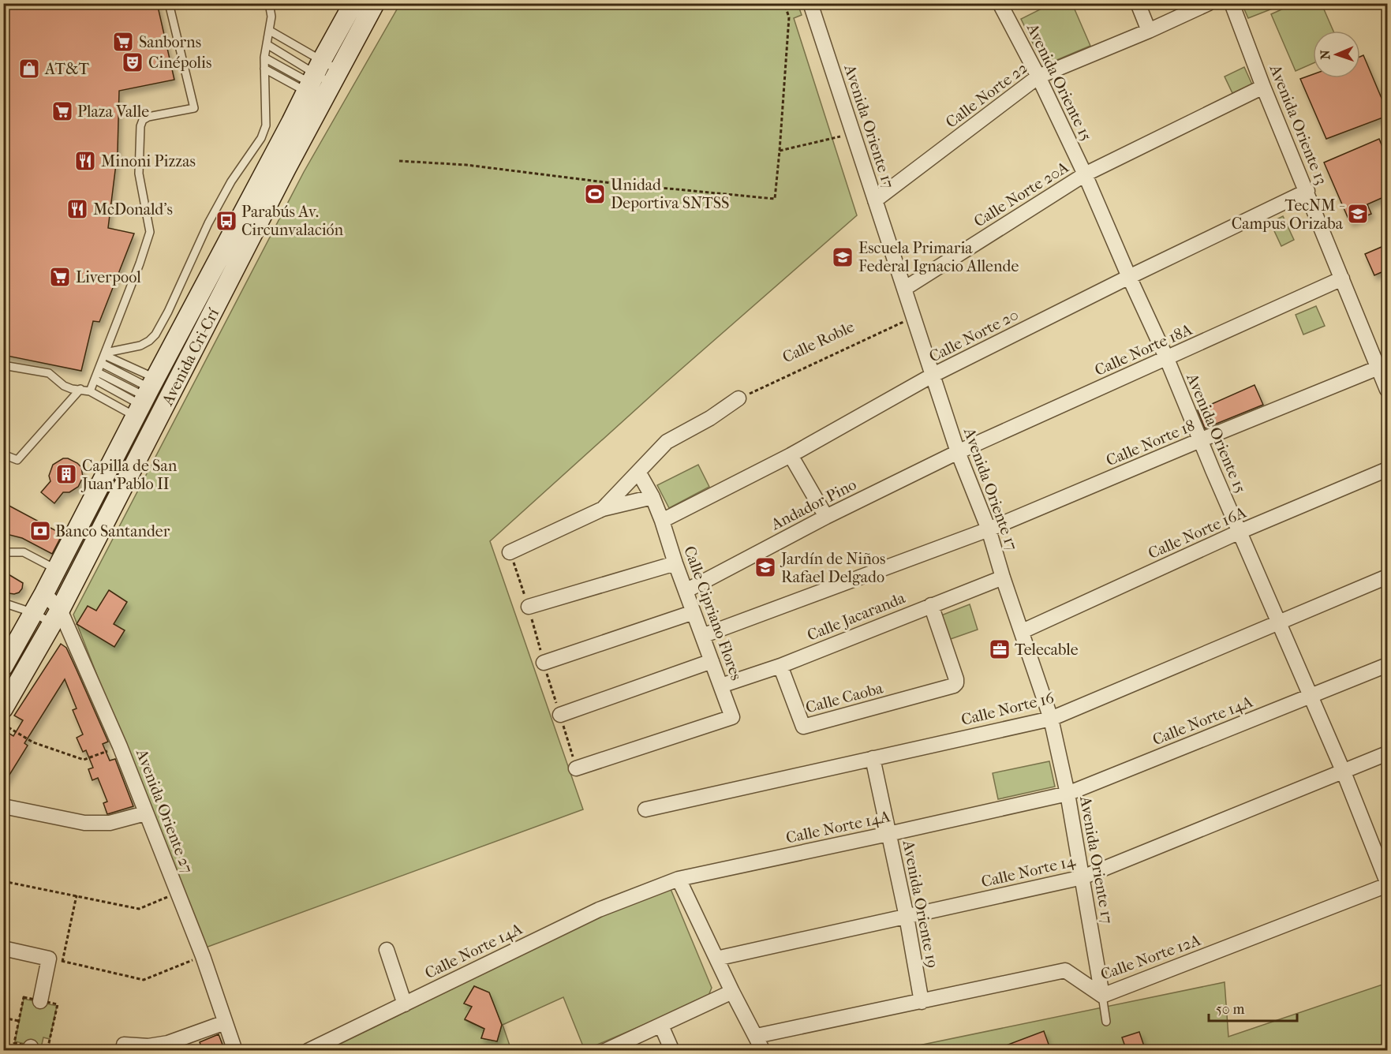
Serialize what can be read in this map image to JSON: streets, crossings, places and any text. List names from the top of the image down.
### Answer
{
  "streets": {
    "main road": ["Avenida Cri-Crí"],
    "street": [
      "Avenida Oriente 15",
      "Calle Norte 22",
      "Avenida Oriente 13",
      "Avenida Oriente 17",
      "Calle Norte 20A",
      "Calle Norte 20",
      "Calle Norte 18A",
      "Calle Norte 18",
      "Andador Pino",
      "Calle Norte 16A",
      "Calle Cipriano Flores",
      "Calle Jacaranda",
      "Calle Caoba",
      "Calle Norte 16",
      "Calle Norte 14A",
      "Avenida Oriente 27",
      "Calle Norte 14",
      "Avenida Oriente 19",
      "Calle Norte 12A"
    ],
    "path": ["Calle Roble"]
  },
  "crossings": [
    ["Avenida Oriente 15", "Calle Norte 22"],
    ["Avenida Oriente 15", "Calle Norte 20A"],
    ["Avenida Oriente 15", "Calle Norte 20"],
    ["Avenida Oriente 15", "Calle Norte 18A"],
    ["Avenida Oriente 15", "Calle Norte 18"],
    ["Avenida Oriente 15", "Calle Norte 16A"],
    ["Avenida Oriente 15", "Calle Norte 16"],
    ["Avenida Oriente 15", "Calle Norte 14A"],
    ["Avenida Oriente 15", "Calle Norte 14"],
    ["Avenida Oriente 15", "Calle Norte 12A"],
    ["Calle Norte 22", "Avenida Oriente 17"],
    ["Avenida Oriente 13", "Calle Norte 20A"],
    ["Avenida Oriente 13", "Calle Norte 20"],
    ["Avenida Oriente 13", "Calle Norte 18A"],
    ["Avenida Oriente 13", "Calle Norte 18"],
    ["Avenida Oriente 17", "Calle Norte 20A"],
    ["Avenida Oriente 17", "Calle Norte 20"],
    ["Avenida Oriente 17", "Calle Roble"],
    ["Avenida Oriente 17", "Calle Norte 18A"],
    ["Avenida Oriente 17", "Calle Norte 18"],
    ["Avenida Oriente 17", "Andador Pino"],
    ["Avenida Oriente 17", "Calle Norte 16A"],
    ["Avenida Oriente 17", "Calle Jacaranda"],
    ["Avenida Oriente 17", "Calle Norte 16"],
    ["Avenida Oriente 17", "Calle Norte 14A"],
    ["Avenida Oriente 17", "Calle Norte 14"],
    ["Avenida Oriente 17", "Calle Norte 12A"],
    ["Calle Norte 20", "Calle Cipriano Flores"],
    ["Calle Norte 18A", "Andador Pino"],
    ["Avenida Cri-Crí", "Avenida Oriente 27"],
    ["Calle Norte 18", "Calle Cipriano Flores"],
    ["Andador Pino", "Calle Cipriano Flores"],
    ["Calle Cipriano Flores", "Calle Jacaranda"],
    ["Calle Jacaranda", "Calle Caoba"],
    ["Calle Norte 16", "Avenida Oriente 19"],
    ["Calle Norte 14A", "Avenida Oriente 19"],
    ["Calle Norte 14", "Avenida Oriente 19"],
    ["Avenida Oriente 19", "Calle Norte 12A"]
  ],
  "places": {
    "supermarket": ["Sanborns", "Plaza Valle", "Liverpool"],
    "theatre": ["Cinépolis"],
    "shop": ["AT&T"],
    "restaurant": ["Minoni Pizzas", "McDonald's"],
    "sports": ["Unidad Deportiva SNTSS"],
    "school or university": ["TecNM - Campus Orizaba", "Escuela Primaria Federal Ignacio Allende", "Jardín de Niños Rafael Delgado"],
    "bus stop": ["Parabús Av. Circunvalación"],
    "building": ["Capilla de San Juan Pablo II"],
    "bank": ["Banco Santander"],
    "office": ["Telecable"]
  },
  "scale_bar": "50 m",
  "north": "left"
}
